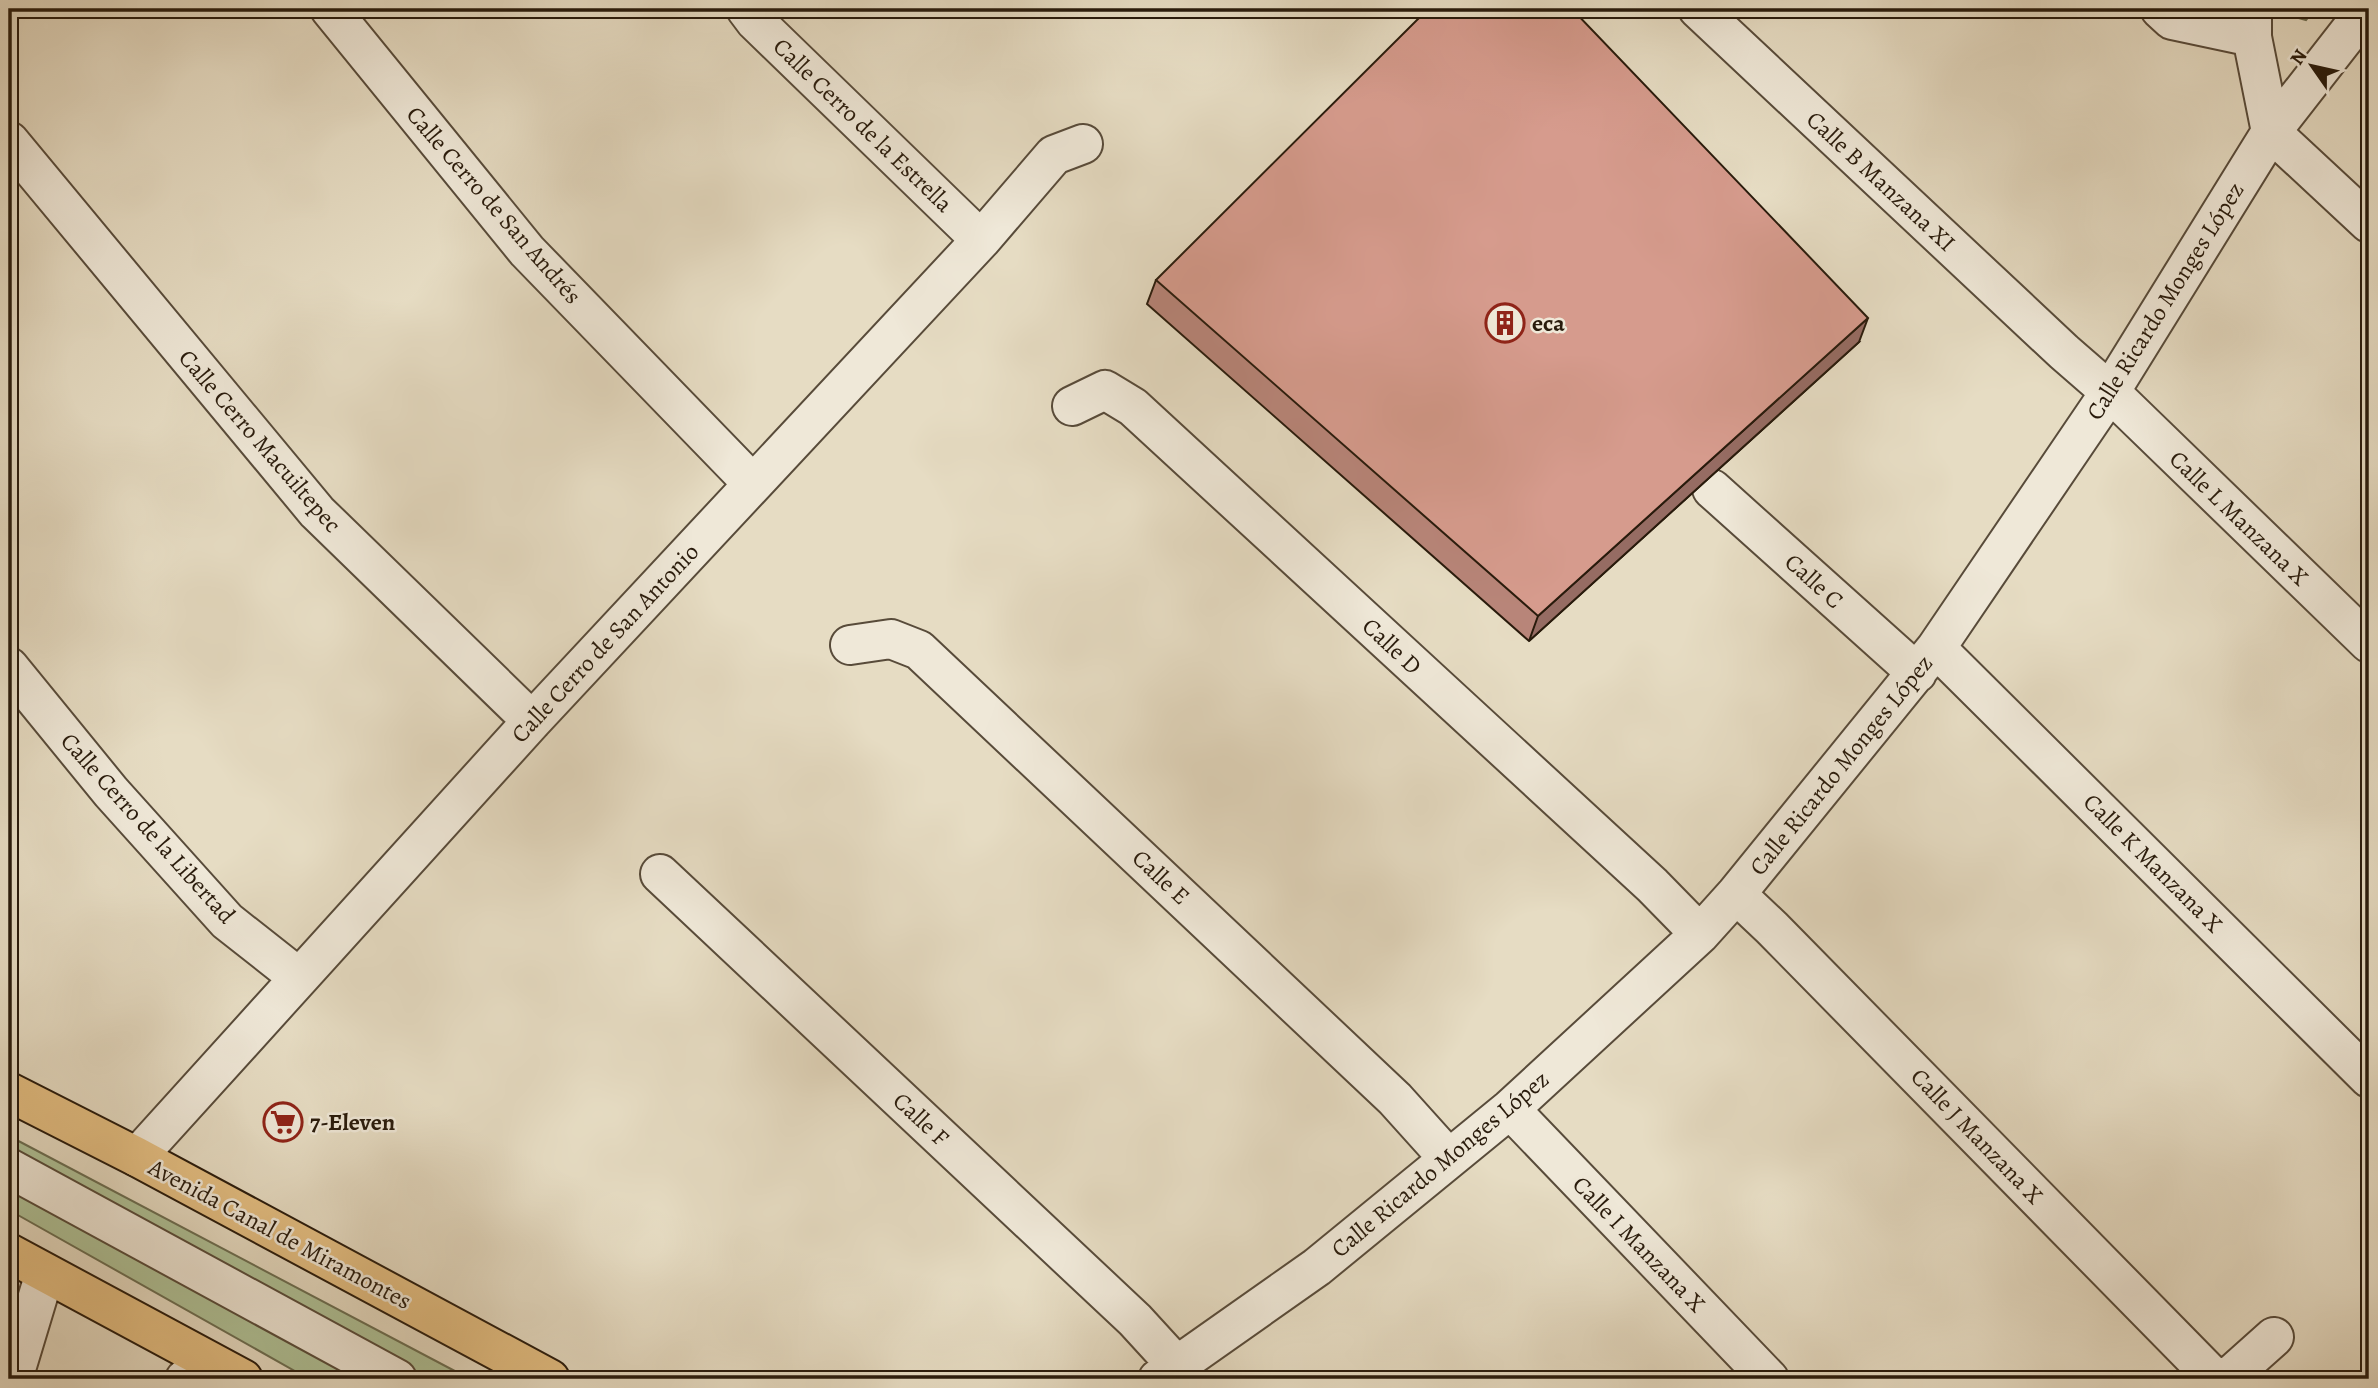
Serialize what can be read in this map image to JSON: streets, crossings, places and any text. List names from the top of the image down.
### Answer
{
  "streets": {
    "main road": ["Avenida Canal de Miramontes"],
    "street": [
      "Calle Cerro de la Estrella",
      "Calle B Manzana XI",
      "Calle Cerro de San Andrés",
      "Calle Ricardo Monges López",
      "Calle Cerro Macuiltepec",
      "Calle L Manzana X",
      "Calle C",
      "Calle Cerro de San Antonio",
      "Calle D",
      "Calle Cerro de la Libertad",
      "Calle K Manzana X",
      "Calle E",
      "Calle F",
      "Calle J Manzana X",
      "Calle I Manzana X"
    ]
  },
  "crossings": [
    ["Calle Cerro de la Estrella", "Calle Cerro de San Antonio"],
    ["Calle B Manzana XI", "Calle Ricardo Monges López"],
    ["Calle B Manzana XI", "Calle L Manzana X"],
    ["Calle Cerro de San Andrés", "Calle Cerro de San Antonio"],
    ["Calle Ricardo Monges López", "Calle L Manzana X"],
    ["Calle Ricardo Monges López", "Calle C"],
    ["Calle Ricardo Monges López", "Calle D"],
    ["Calle Ricardo Monges López", "Calle K Manzana X"],
    ["Calle Ricardo Monges López", "Calle E"],
    ["Calle Ricardo Monges López", "Calle F"],
    ["Calle Ricardo Monges López", "Calle J Manzana X"],
    ["Calle Ricardo Monges López", "Calle I Manzana X"],
    ["Calle Cerro Macuiltepec", "Calle Cerro de San Antonio"],
    ["Calle C", "Calle K Manzana X"],
    ["Calle Cerro de San Antonio", "Calle Cerro de la Libertad"],
    ["Calle Cerro de San Antonio", "Avenida Canal de Miramontes"]
  ],
  "places": {
    "building": ["eca"],
    "supermarket": ["7-Eleven"]
  },
  "north": "top left"
}
